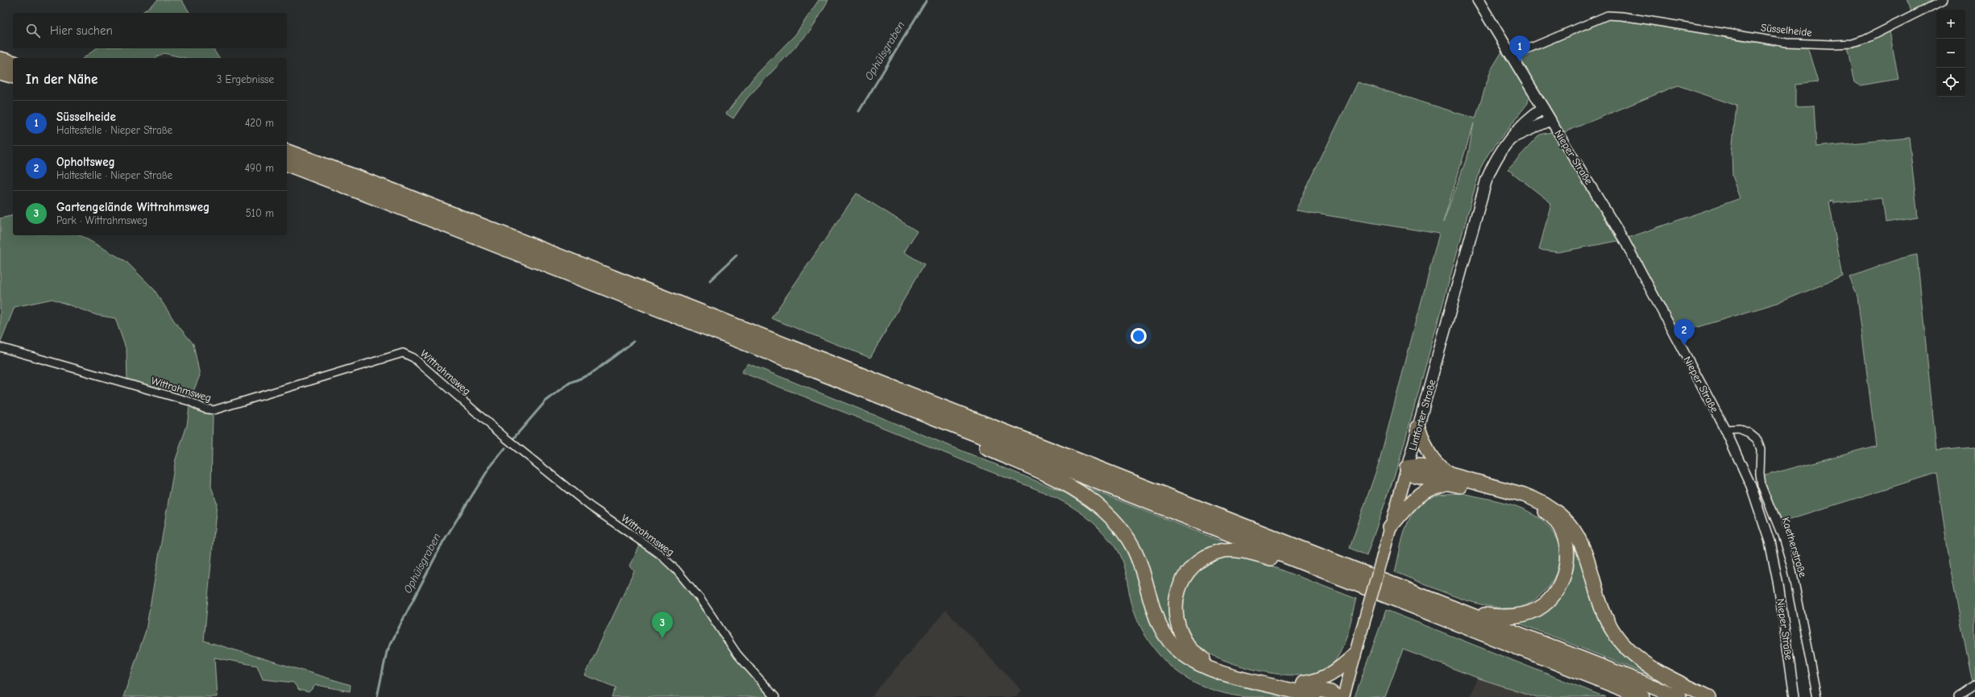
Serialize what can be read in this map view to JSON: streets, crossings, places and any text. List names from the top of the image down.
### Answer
{
  "streets": {
    "main road": ["Nieper Straße", "Lintforter Straße"],
    "street": ["Süsselheide", "Wittrahmsweg", "Kaetherstraße"]
  },
  "crossings": [
    ["Süsselheide", "Nieper Straße"],
    ["Nieper Straße", "Lintforter Straße"],
    ["Nieper Straße", "Kaetherstraße"]
  ],
  "water": ["Ophülsgraben"],
  "page": {
    "map_buttons": ["+", "−"],
    "search": "Hier suchen",
    "pins": ["1", "2", "3"],
    "heading": ["In der Nähe", "3 Ergebnisse"],
    "list": [
      {
        "mark": "1",
        "name": "Süsselheide",
        "note": "Haltestelle · Nieper Straße",
        "value": "420 m"
      },
      {
        "mark": "2",
        "name": "Opholtsweg",
        "note": "Haltestelle · Nieper Straße",
        "value": "490 m"
      },
      {
        "mark": "3",
        "name": "Gartengelände Wittrahmsweg",
        "note": "Park · Wittrahmsweg",
        "value": "510 m"
      }
    ]
  }
}
